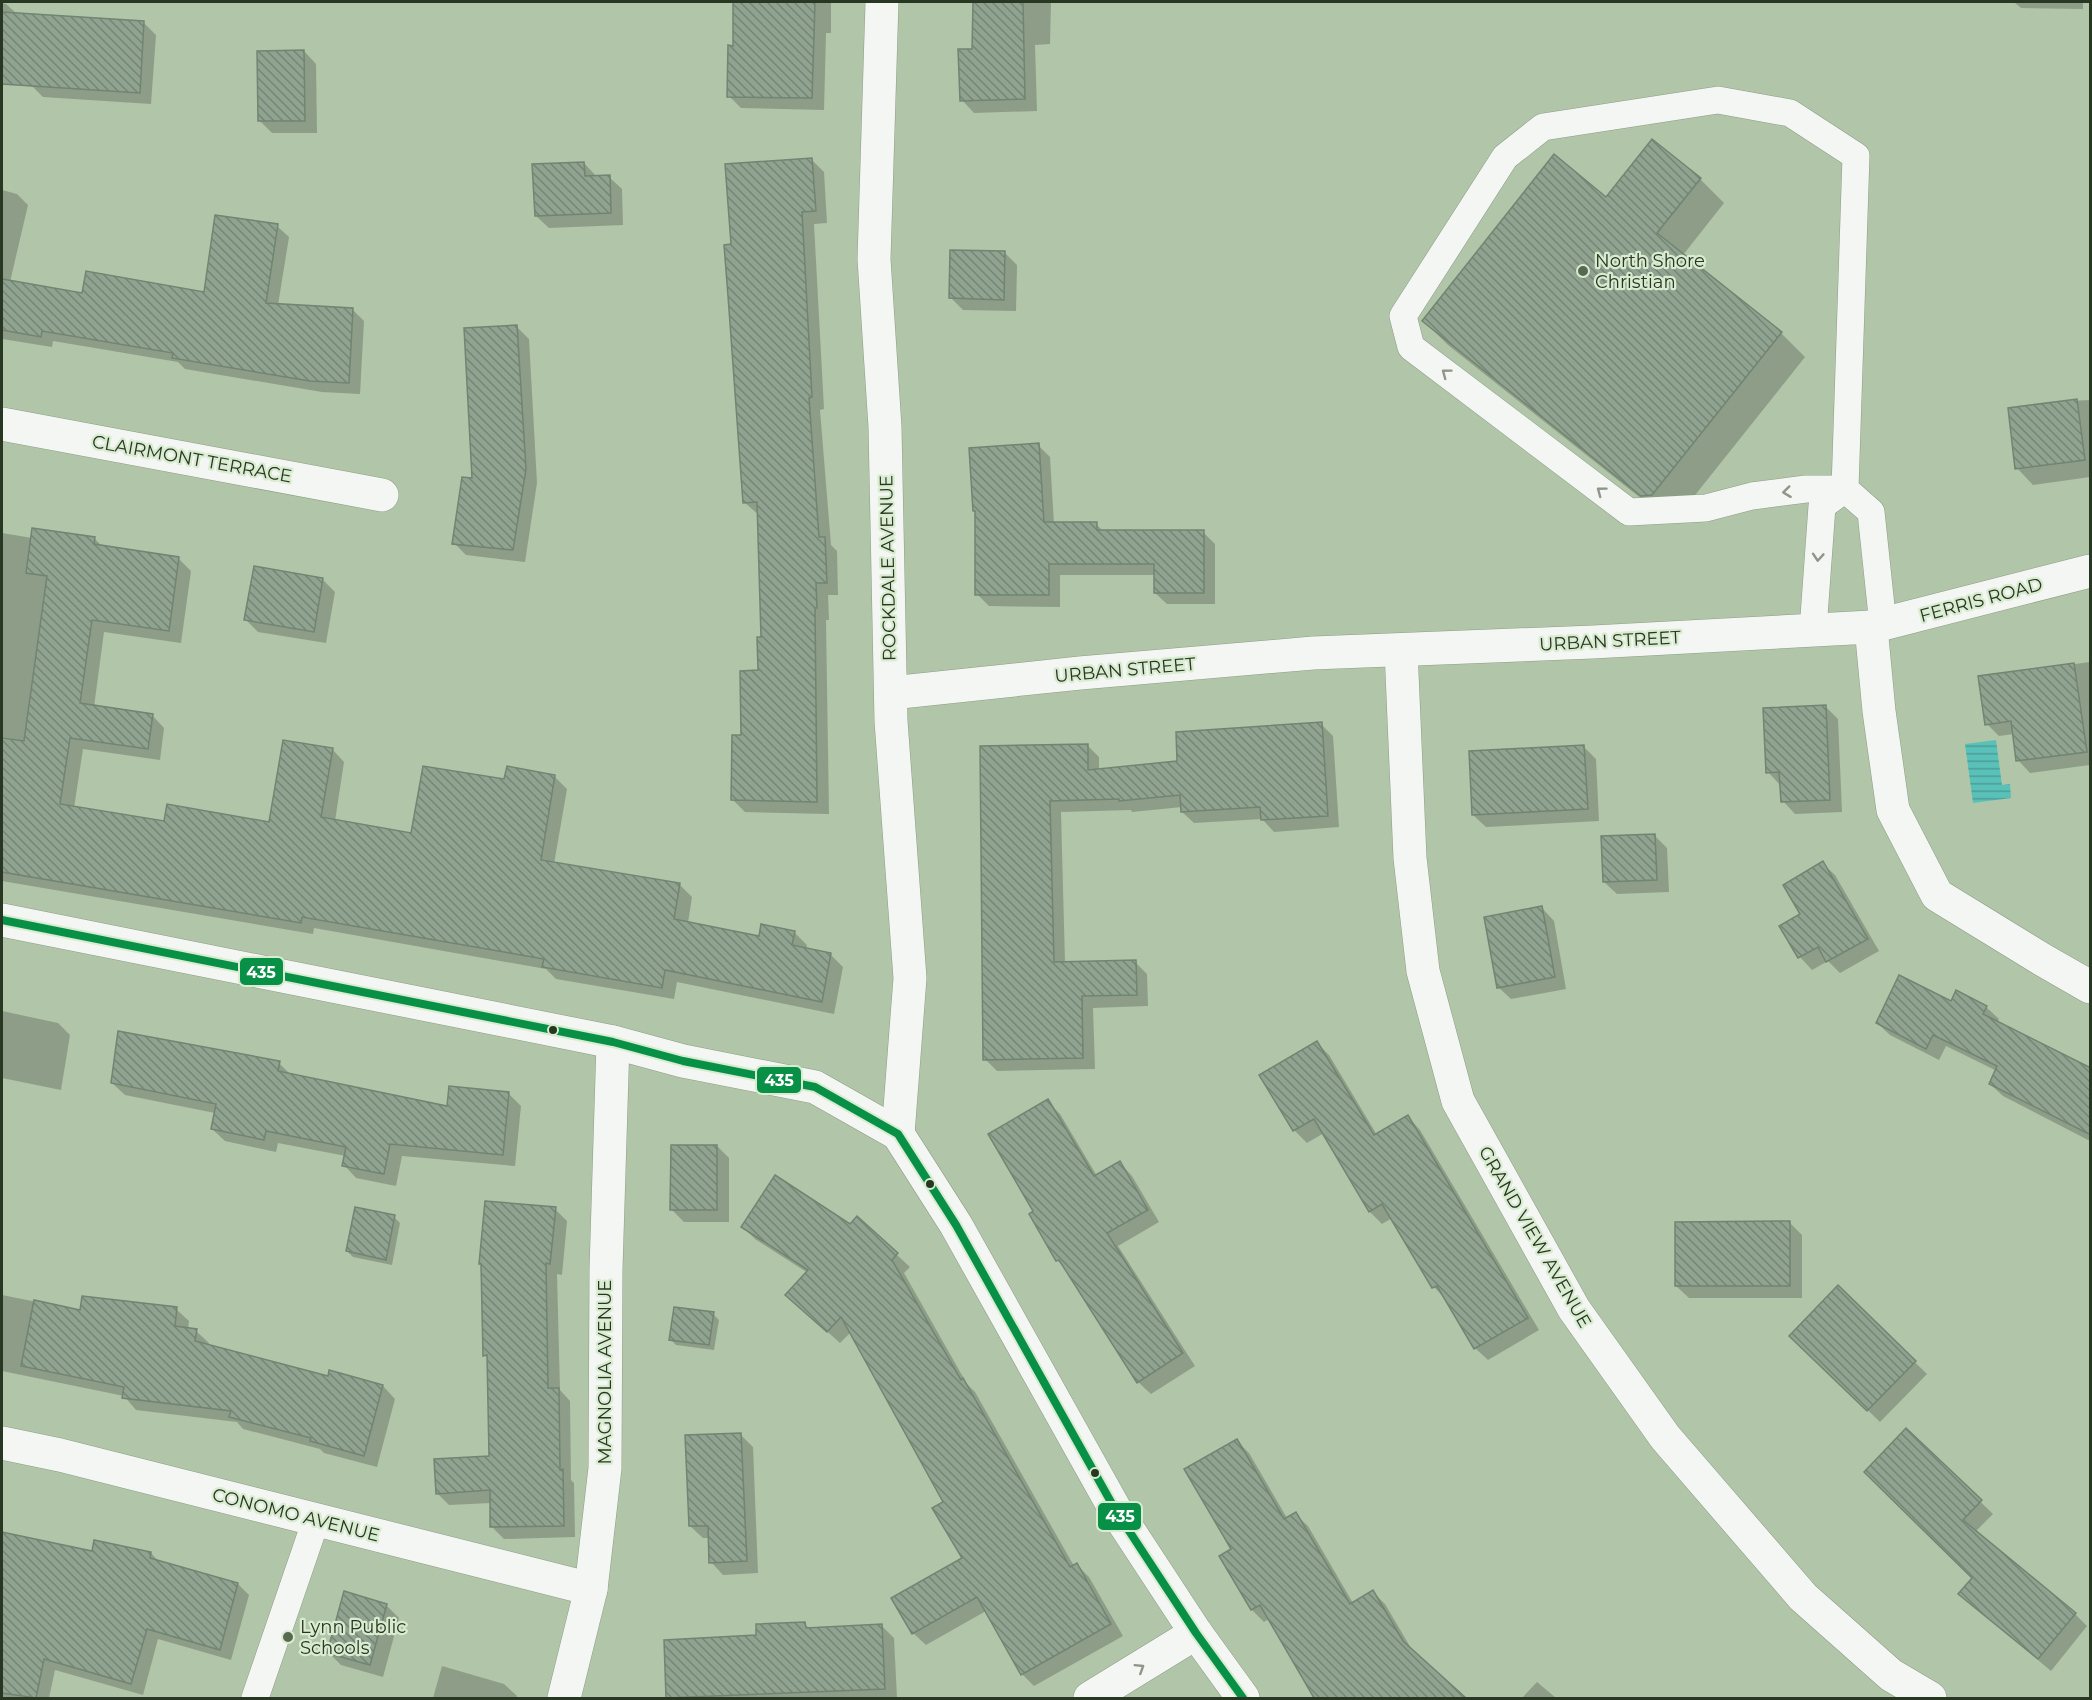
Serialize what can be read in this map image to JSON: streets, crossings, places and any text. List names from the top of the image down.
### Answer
{
  "streets": {
    "street": [
      "CLAIRMONT TERRACE",
      "ROCKDALE AVENUE",
      "FERRIS ROAD",
      "URBAN STREET",
      "GRAND VIEW AVENUE",
      "MAGNOLIA AVENUE",
      "CONOMO AVENUE"
    ]
  },
  "crossings": [
    ["ROCKDALE AVENUE", "URBAN STREET"],
    ["FERRIS ROAD", "URBAN STREET"],
    ["URBAN STREET", "GRAND VIEW AVENUE"],
    ["MAGNOLIA AVENUE", "CONOMO AVENUE"]
  ],
  "places": ["North Shore Christian", "Lynn Public Schools"],
  "lines": ["transit line 435"]
}
